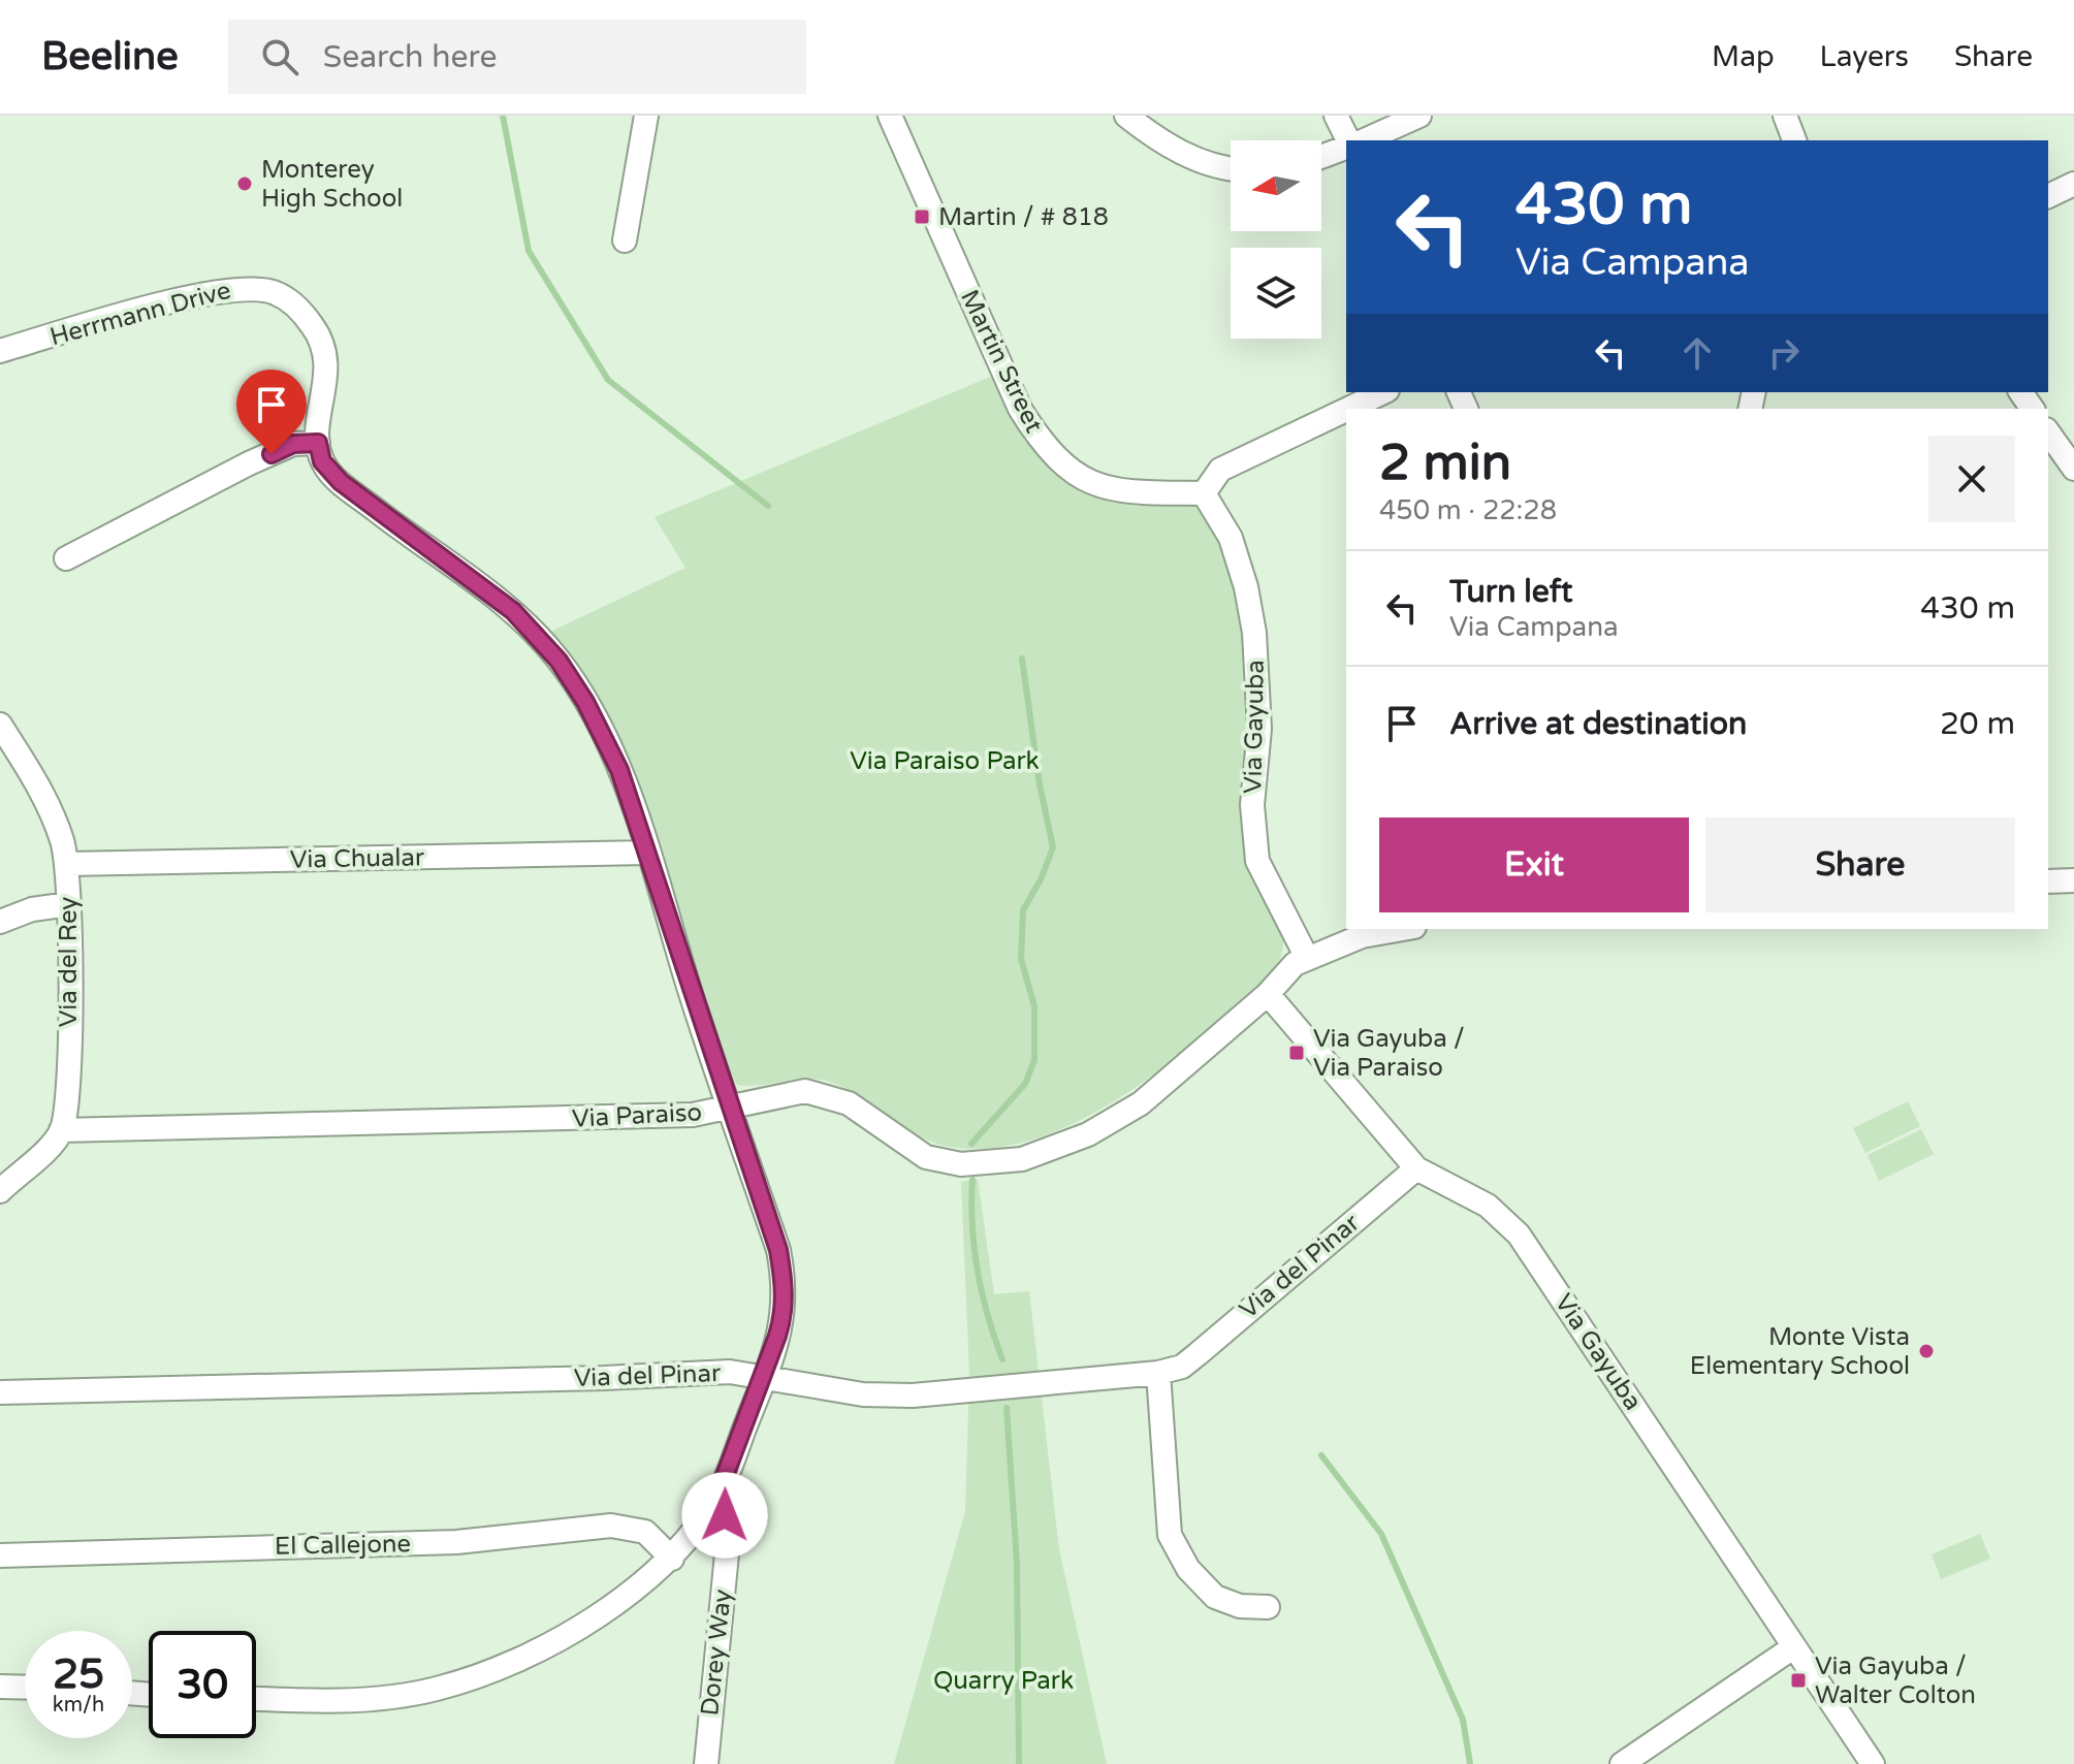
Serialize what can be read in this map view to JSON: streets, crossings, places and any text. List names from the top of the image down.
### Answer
{
  "streets": {
    "street": [
      "Herrmann Drive",
      "Martin Street",
      "Via Gayuba",
      "Via Chualar",
      "Via del Rey",
      "Via Paraiso",
      "Via del Pinar",
      "El Callejone",
      "Dorey Way"
    ]
  },
  "crossings": [
    ["Martin Street", "Via Gayuba"],
    ["Via Gayuba", "Via Paraiso"],
    ["Via Gayuba", "Via del Pinar"],
    ["Via Chualar", "Via del Rey"],
    ["Via del Rey", "Via Paraiso"]
  ],
  "parks": ["Via Paraiso Park", "Quarry Park"],
  "places": {
    "other": ["Monterey High School", "Monte Vista Elementary School"],
    "transit": ["Martin / # 818", "Via Gayuba / Via Paraiso", "Via Gayuba / Walter Colton"]
  },
  "north": "left",
  "page": {
    "header": "Beeline",
    "search": "Search here",
    "nav": ["Map", "Layers", "Share"],
    "turn": ["430 m", "Via Campana"],
    "heading": ["2 min", "450 m · 22:28"],
    "list": [
      {
        "name": "Turn left",
        "note": "Via Campana",
        "value": "430 m"
      },
      {
        "name": "Arrive at destination",
        "value": "20 m"
      }
    ],
    "buttons": ["Exit", "Share"],
    "speed": "25 km/h",
    "limit": "30"
  }
}
